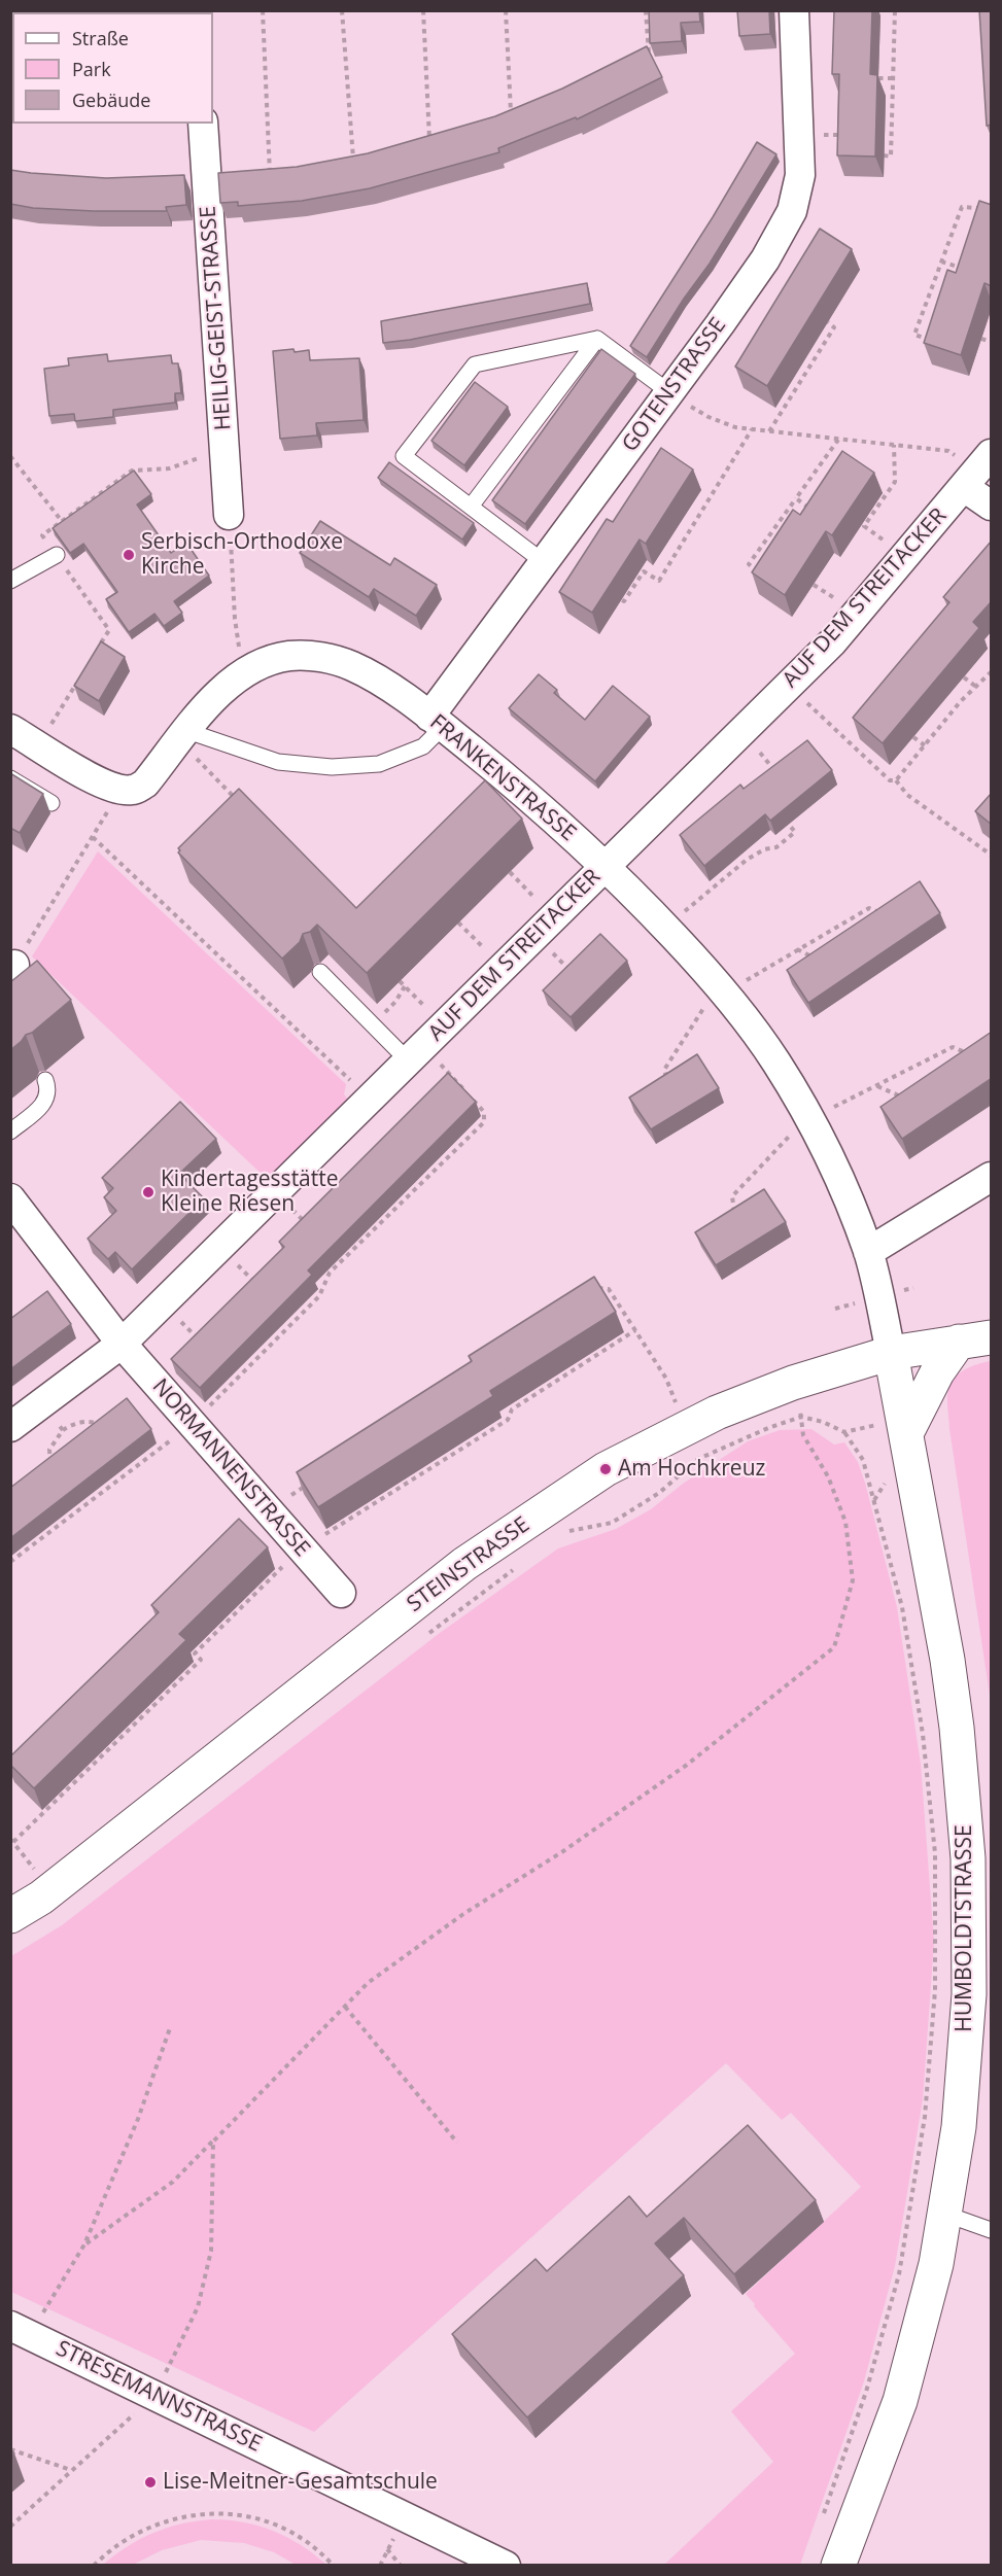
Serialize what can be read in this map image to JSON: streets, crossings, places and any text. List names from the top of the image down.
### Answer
{
  "streets": {
    "main road": ["STEINSTRASSE", "HUMBOLDTSTRASSE"],
    "street": [
      "HEILIG-GEIST-STRASSE",
      "GOTENSTRASSE",
      "AUF DEM STREITACKER",
      "FRANKENSTRASSE",
      "NORMANNENSTRASSE",
      "STRESEMANNSTRASSE"
    ]
  },
  "crossings": [
    ["GOTENSTRASSE", "FRANKENSTRASSE"],
    ["AUF DEM STREITACKER", "FRANKENSTRASSE"],
    ["AUF DEM STREITACKER", "NORMANNENSTRASSE"],
    ["FRANKENSTRASSE", "STEINSTRASSE"],
    ["FRANKENSTRASSE", "HUMBOLDTSTRASSE"],
    ["STEINSTRASSE", "HUMBOLDTSTRASSE"]
  ],
  "places": [
    "Serbisch-Orthodoxe Kirche",
    "Kindertagesstätte Kleine Riesen",
    "Am Hochkreuz",
    "Lise-Meitner-Gesamtschule"
  ],
  "legend": ["Straße", "Park", "Gebäude"]
}
